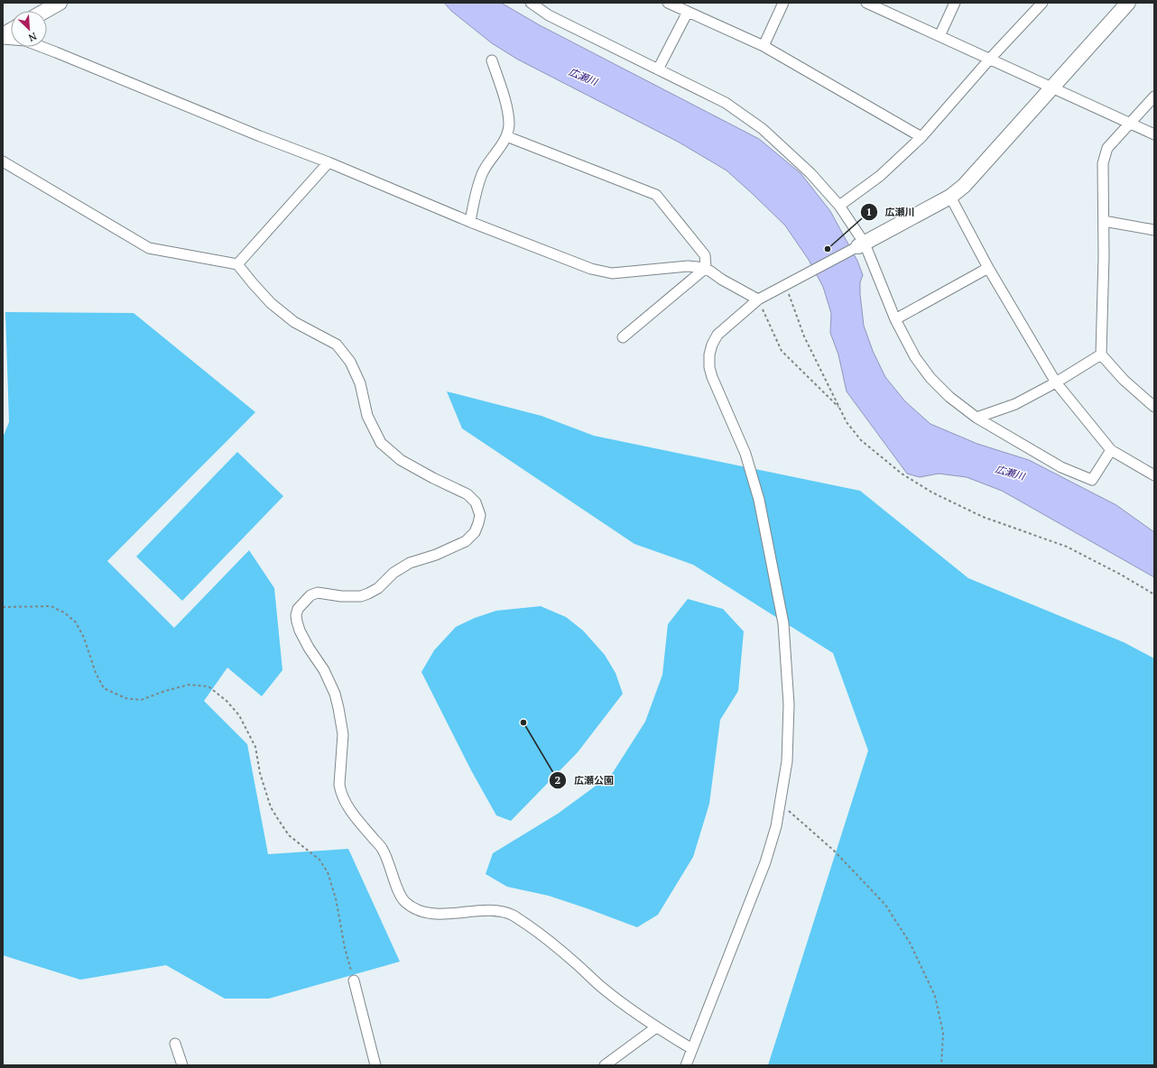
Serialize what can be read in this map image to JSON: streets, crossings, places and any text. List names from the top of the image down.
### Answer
{
  "water": ["広瀬川"],
  "places": ["広瀬川", "広瀬公園"],
  "north": "bottom right"
}
